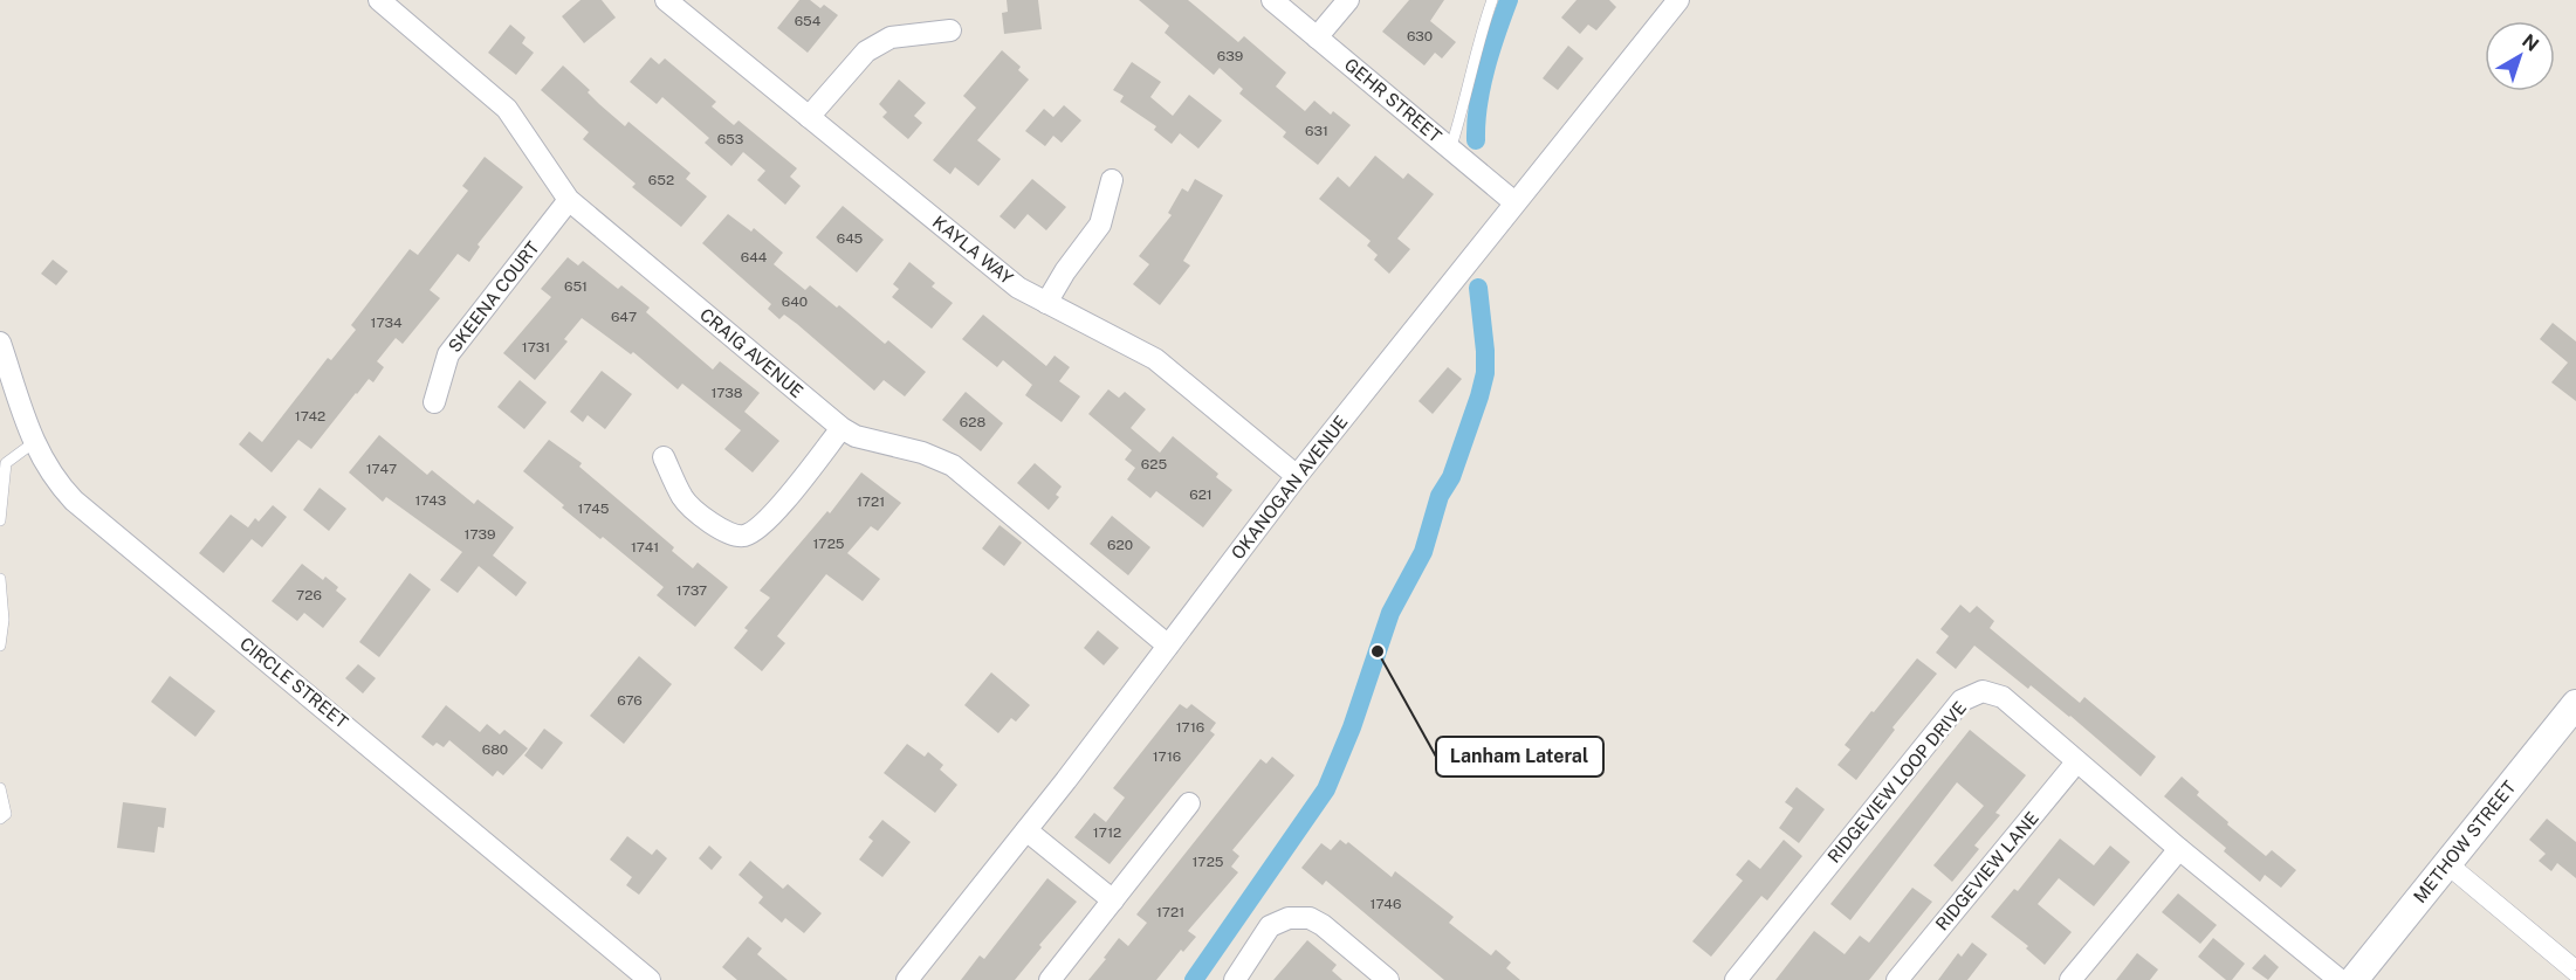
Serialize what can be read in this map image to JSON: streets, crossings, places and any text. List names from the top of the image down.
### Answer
{
  "streets": {
    "street": [
      "GEHR STREET",
      "KAYLA WAY",
      "SKEENA COURT",
      "CRAIG AVENUE",
      "OKANOGAN AVENUE",
      "CIRCLE STREET",
      "RIDGEVIEW LOOP DRIVE",
      "METHOW STREET",
      "RIDGEVIEW LANE"
    ]
  },
  "crossings": [
    ["GEHR STREET", "OKANOGAN AVENUE"],
    ["KAYLA WAY", "OKANOGAN AVENUE"],
    ["SKEENA COURT", "CRAIG AVENUE"],
    ["CRAIG AVENUE", "OKANOGAN AVENUE"],
    ["RIDGEVIEW LOOP DRIVE", "RIDGEVIEW LANE"]
  ],
  "places": ["Lanham Lateral"],
  "house_numbers": [
    "654",
    "630",
    "639",
    "631",
    "653",
    "652",
    "645",
    "644",
    "651",
    "640",
    "647",
    "1734",
    "1731",
    "1738",
    "1742",
    "628",
    "625",
    "1747",
    "621",
    "1743",
    "1721",
    "1745",
    "1739",
    "1725",
    "620",
    "1741",
    "1737",
    "726",
    "676",
    "1716",
    "680",
    "1716",
    "1712",
    "1725",
    "1746",
    "1721"
  ],
  "north": "top right"
}
